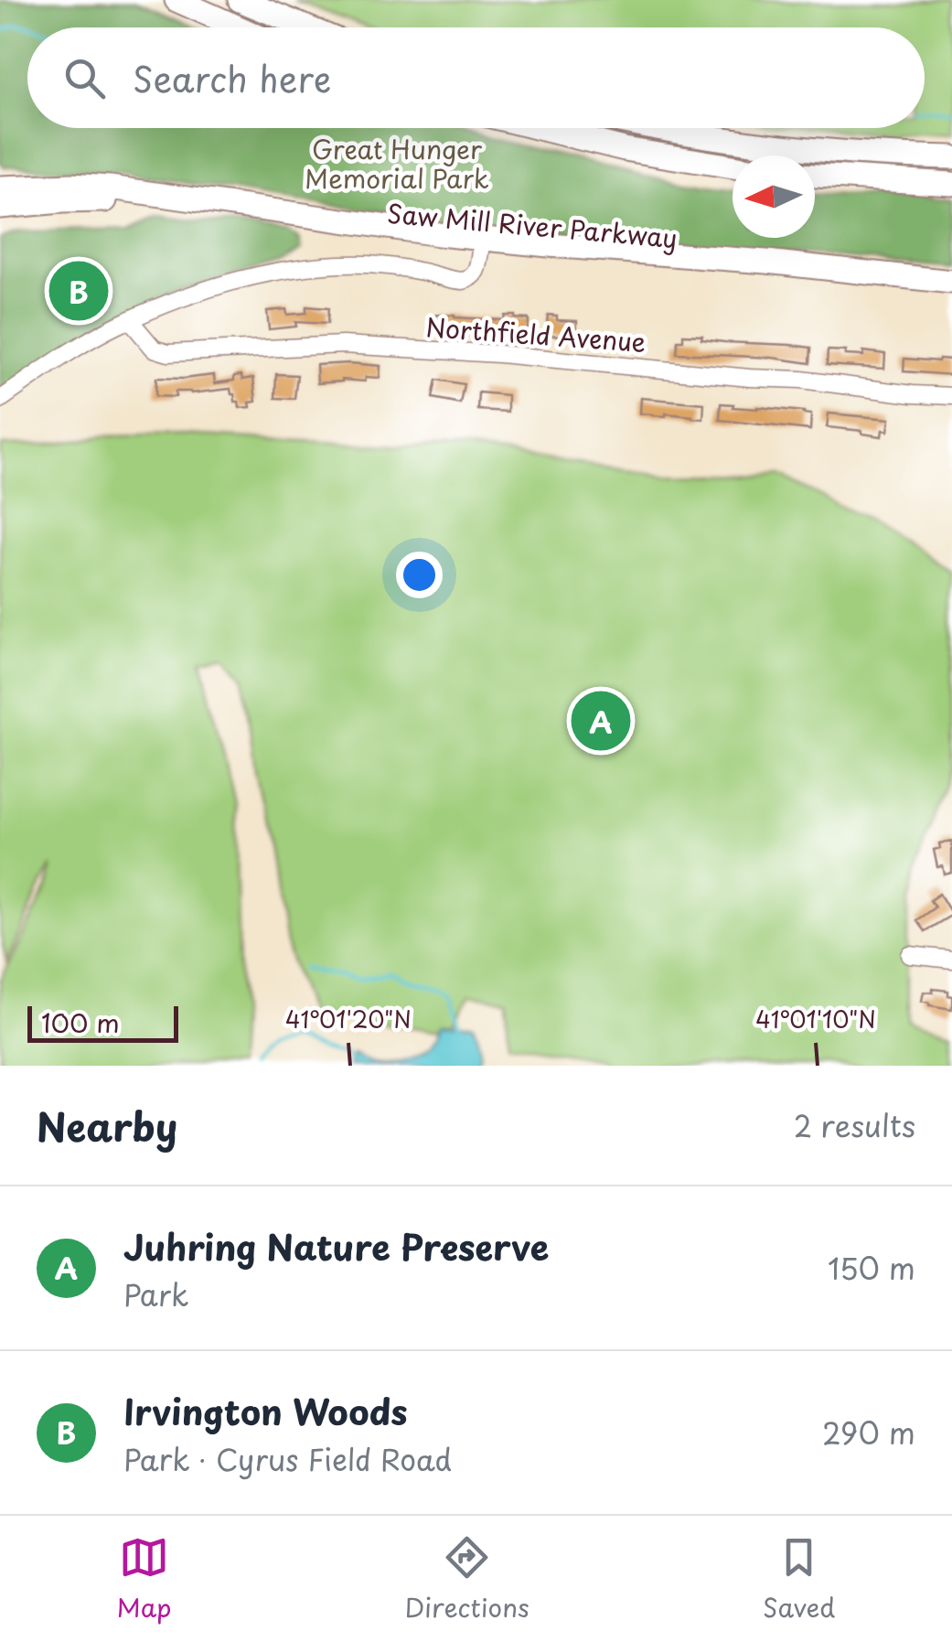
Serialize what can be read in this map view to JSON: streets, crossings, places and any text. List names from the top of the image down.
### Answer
{
  "streets": {
    "highway": ["Saw Mill River Parkway"],
    "street": ["Northfield Avenue"]
  },
  "parks": ["Great Hunger Memorial Park"],
  "scale_bar": "100 m",
  "north": "left",
  "page": {
    "search": "Search here",
    "pins": ["B", "A"],
    "scale": "100 m",
    "heading": ["Nearby", "2 results"],
    "list": [
      {
        "mark": "A",
        "name": "Juhring Nature Preserve",
        "note": "Park",
        "value": "150 m"
      },
      {
        "mark": "B",
        "name": "Irvington Woods",
        "note": "Park · Cyrus Field Road",
        "value": "290 m"
      }
    ],
    "nav": ["Map", "Directions", "Saved"]
  },
  "coordinates": ["41°01'20\"N", "41°01'10\"N"]
}
